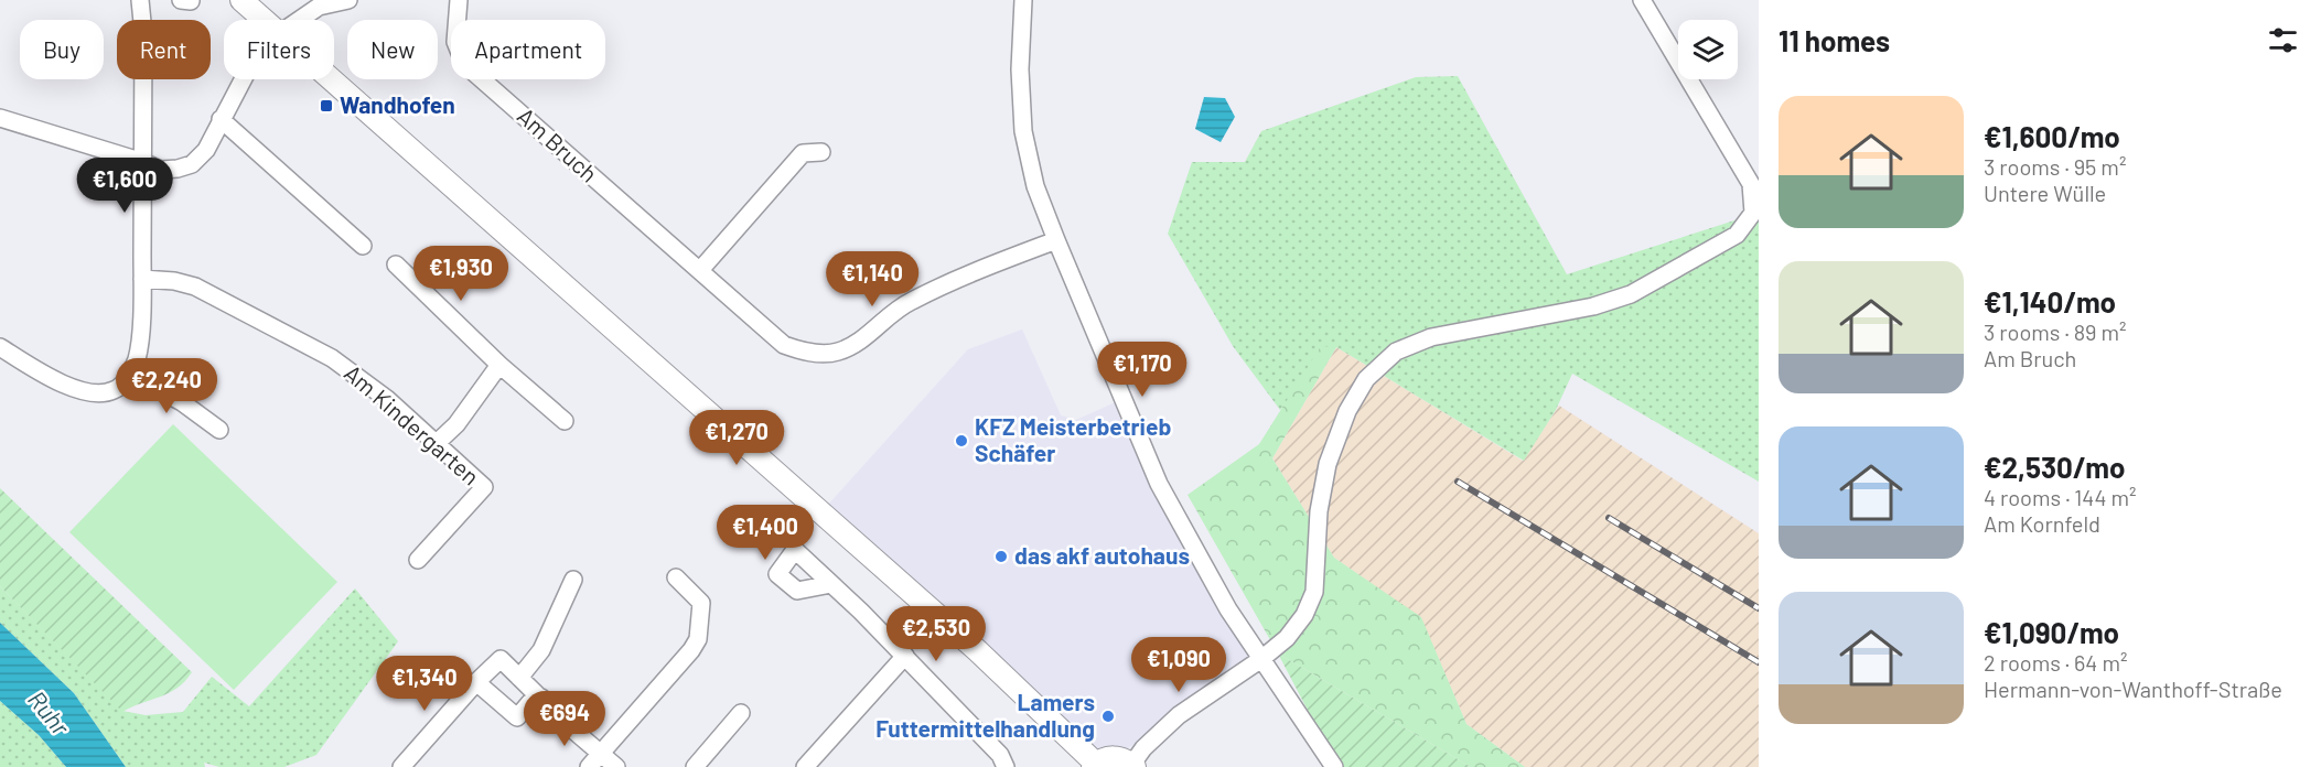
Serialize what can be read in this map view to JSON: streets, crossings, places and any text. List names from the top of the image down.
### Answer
{
  "streets": {
    "street": ["Am Bruch", "Am Kindergarten"]
  },
  "water": ["Ruhr"],
  "places": {
    "transit": ["Wandhofen"],
    "other": ["KFZ Meisterbetrieb Schäfer", "das akf autohaus", "Lamers Futtermittelhandlung"]
  },
  "page": {
    "heading": "11 homes",
    "chip": [
      "Buy",
      "Rent",
      "Filters",
      "New",
      "Apartment"
    ],
    "list": [
      {
        "name": "€1,600/mo",
        "note": "3 rooms · 95 m² · Untere Wülle"
      },
      {
        "name": "€1,140/mo",
        "note": "3 rooms · 89 m² · Am Bruch"
      },
      {
        "name": "€2,530/mo",
        "note": "4 rooms · 144 m² · Am Kornfeld"
      },
      {
        "name": "€1,090/mo",
        "note": "2 rooms · 64 m² · Hermann-von-Wanthoff-Straße"
      }
    ],
    "price": [
      "€1,600",
      "€1,930",
      "€1,140",
      "€1,170",
      "€2,240",
      "€1,270",
      "€1,400",
      "€2,530",
      "€1,090",
      "€1,340",
      "€694"
    ]
  }
}
